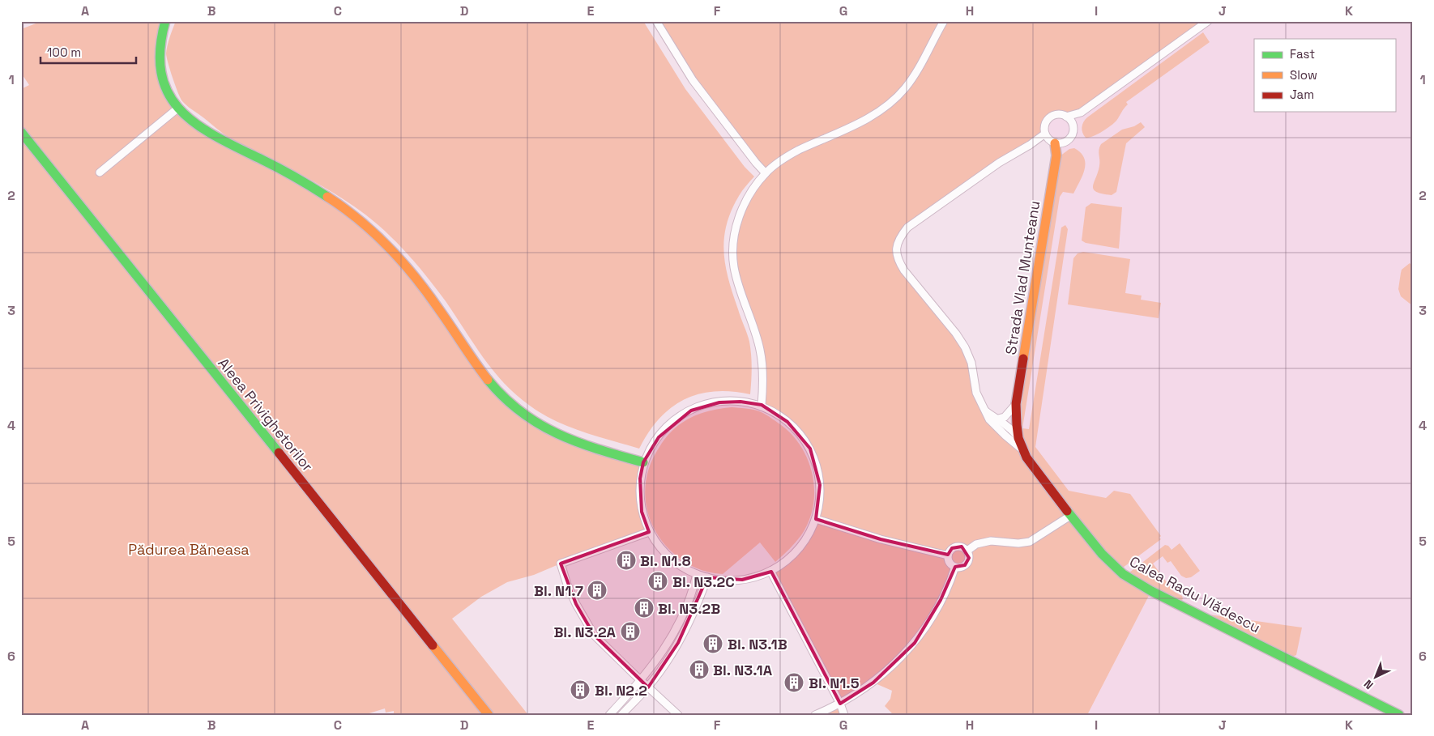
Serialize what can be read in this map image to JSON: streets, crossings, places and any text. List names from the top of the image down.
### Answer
{
  "streets": {
    "street": ["Strada Vlad Munteanu", "Aleea Privighetorilor", "Calea Radu Vlădescu"]
  },
  "crossings": [
    ["Strada Vlad Munteanu", "Calea Radu Vlădescu"]
  ],
  "parks": ["Pădurea Băneasa"],
  "places": {
    "building": [
      "Bl. N1.8",
      "Bl. N3.2C",
      "Bl. N1.7",
      "Bl. N3.2B",
      "Bl. N3.2A",
      "Bl. N3.1B",
      "Bl. N3.1A",
      "Bl. N1.5",
      "Bl. N2.2"
    ]
  },
  "legend": ["Fast", "Slow", "Jam"],
  "scale_bar": "100 m",
  "north": "bottom left",
  "grid": {
    "columns": [
      "A",
      "B",
      "C",
      "D",
      "E",
      "F",
      "G",
      "H",
      "I",
      "J",
      "K"
    ],
    "rows": [
      "1",
      "2",
      "3",
      "4",
      "5",
      "6"
    ]
  }
}
